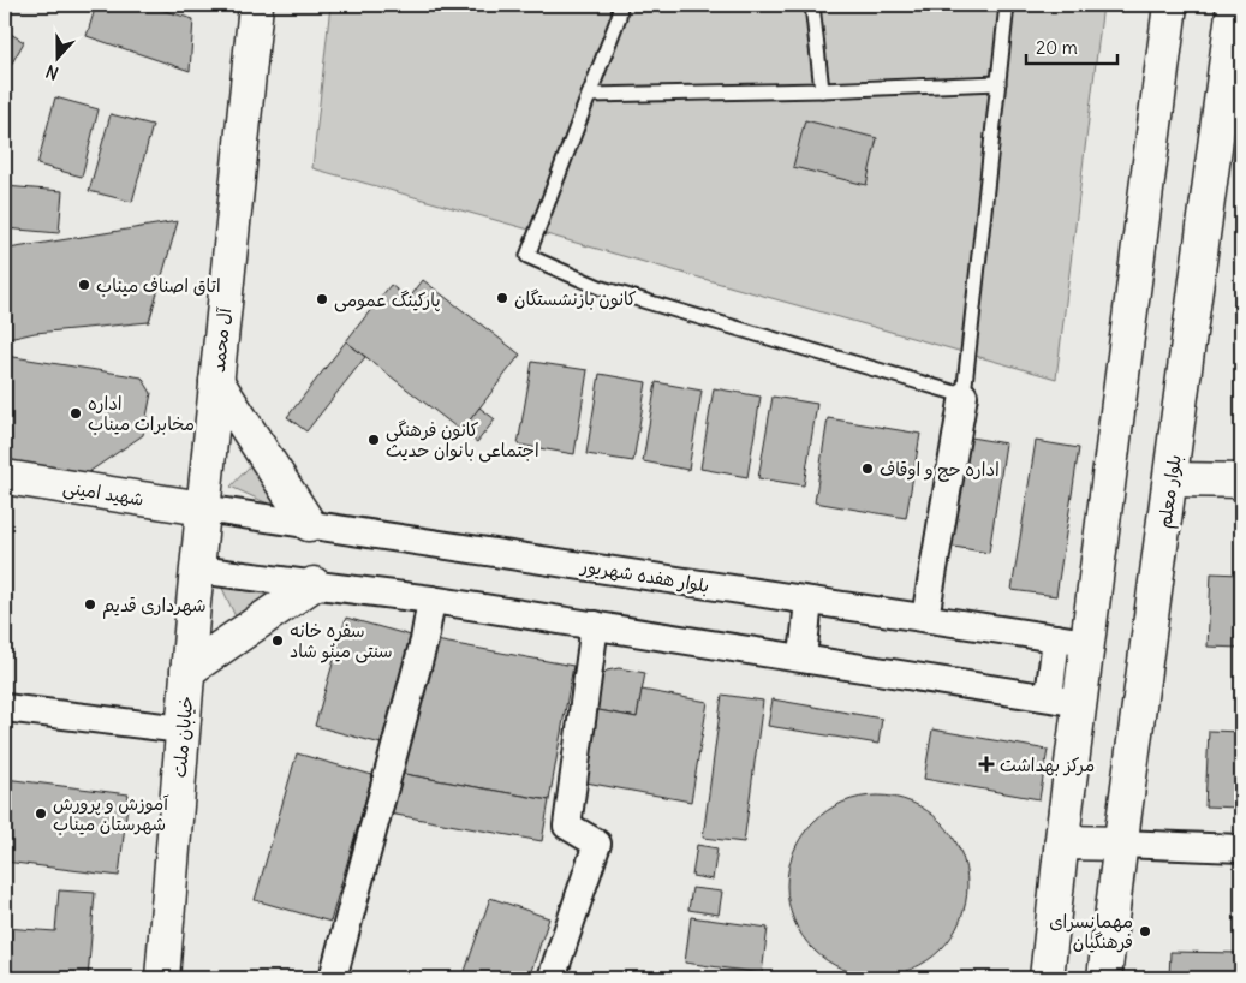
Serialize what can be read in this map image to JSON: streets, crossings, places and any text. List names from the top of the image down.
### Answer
{
  "streets": {
    "main road": [
      "آل محمد",
      "بلوار معلم",
      "شهید امینی",
      "خیابان ملت"
    ],
    "street": ["بلوار هفده شهریور"]
  },
  "crossings": [
    ["آل محمد", "شهید امینی"],
    ["آل محمد", "بلوار هفده شهریور"],
    ["آل محمد", "خیابان ملت"],
    ["شهید امینی", "بلوار هفده شهریور"]
  ],
  "places": {
    "other": [
      "اتاق اصناف میناب",
      "کانون بازنشستگان",
      "پارکینگ عمومی",
      "اداره مخابرات میناب",
      "کانون فرهنگی اجتماعی بانوان حدیث",
      "اداره حج و اوقاف",
      "شهرداری قدیم",
      "سفره خانه سنتی مینُو شاد",
      "آموزش و پرورش شهرستان میناب",
      "مهمانسرای فرهنگیان"
    ],
    "health": ["مرکز بهداشت"]
  },
  "scale_bar": "20 m",
  "north": "bottom"
}
